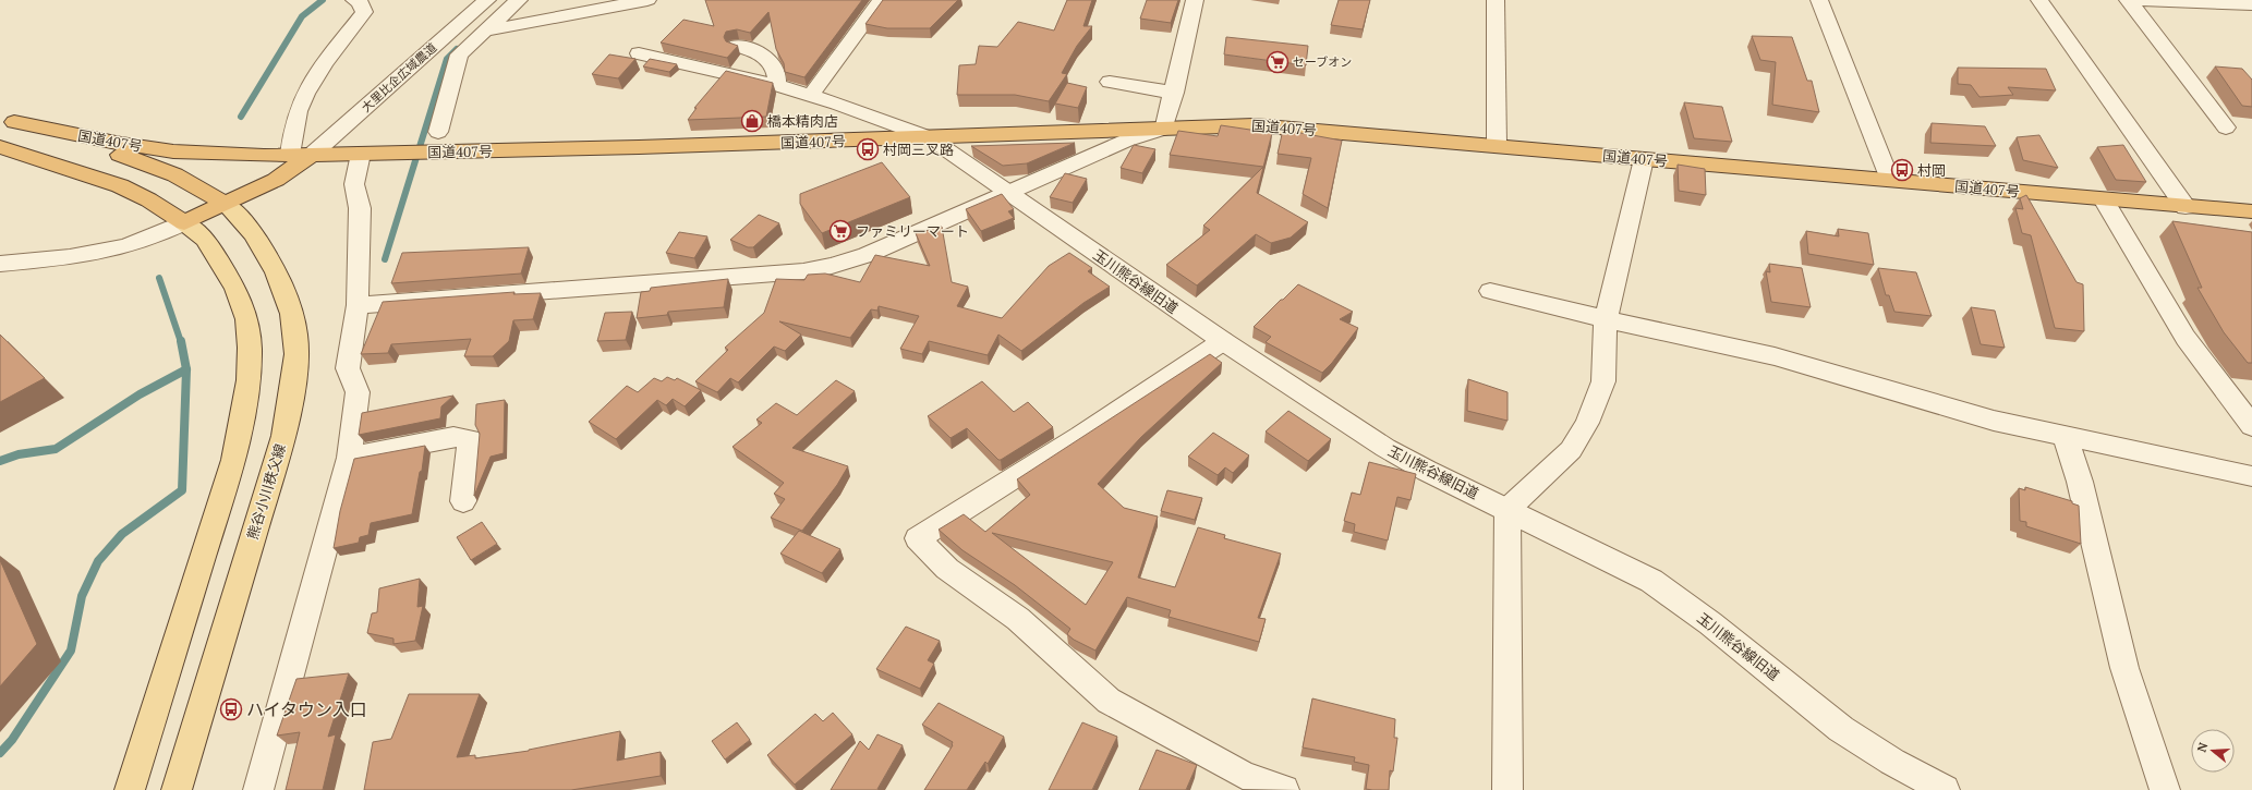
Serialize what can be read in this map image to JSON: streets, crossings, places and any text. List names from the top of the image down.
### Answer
{
  "streets": {
    "highway": ["国道407号"],
    "main road": ["熊谷小川秩父線"],
    "street": ["大里比企広域農道", "玉川熊谷線旧道"]
  },
  "crossings": [
    ["大里比企広域農道", "国道407号"],
    ["国道407号", "玉川熊谷線旧道"],
    ["国道407号", "熊谷小川秩父線"]
  ],
  "places": {
    "supermarket": ["セーブオン", "ファミリーマート"],
    "shop": ["橋本精肉店"],
    "bus stop": ["村岡三叉路", "村岡", "ハイタウン入口"]
  },
  "north": "left"
}
